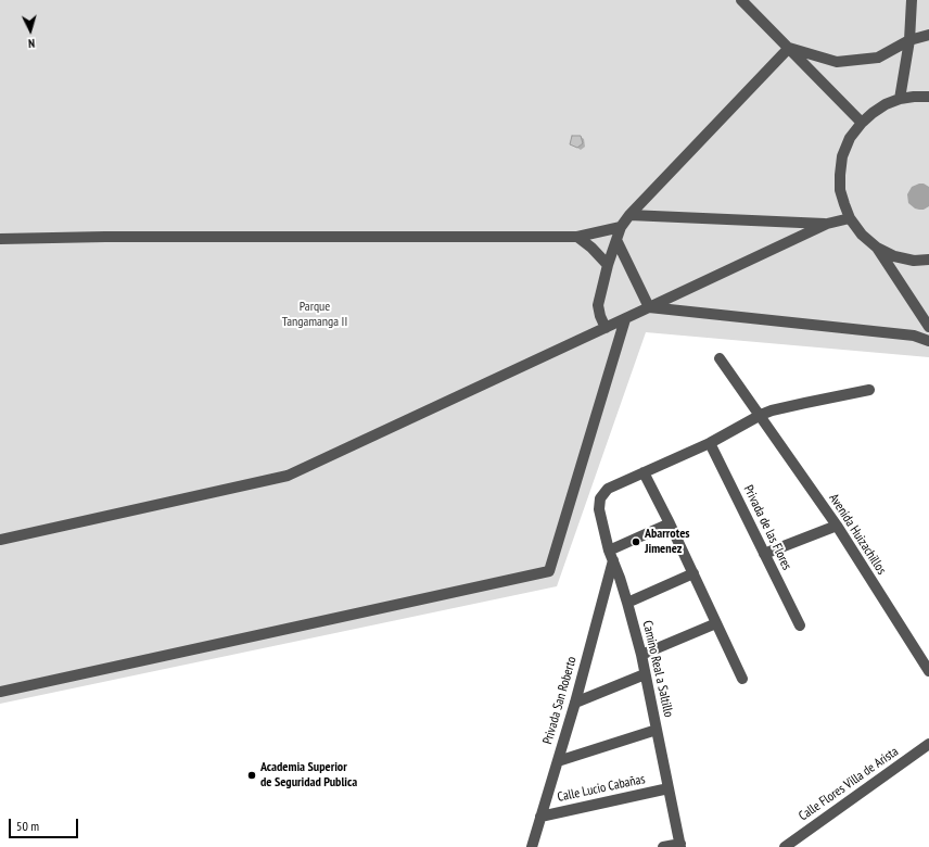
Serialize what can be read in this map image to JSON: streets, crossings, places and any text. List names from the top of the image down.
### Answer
{
  "streets": {
    "street": [
      "Privada de las Flores",
      "Avenida Huizachillos",
      "Camino Real a Saltillo",
      "Privada San Roberto",
      "Calle Flores Villa de Arista",
      "Calle Lucio Cabañas"
    ]
  },
  "crossings": [
    ["Camino Real a Saltillo", "Privada San Roberto"],
    ["Camino Real a Saltillo", "Calle Lucio Cabañas"],
    ["Privada San Roberto", "Calle Lucio Cabañas"]
  ],
  "parks": ["Parque Tangamanga II"],
  "places": ["Abarrotes Jimenez", "Academia Superior de Seguridad Publica"],
  "scale_bar": "50 m",
  "north": "bottom"
}
